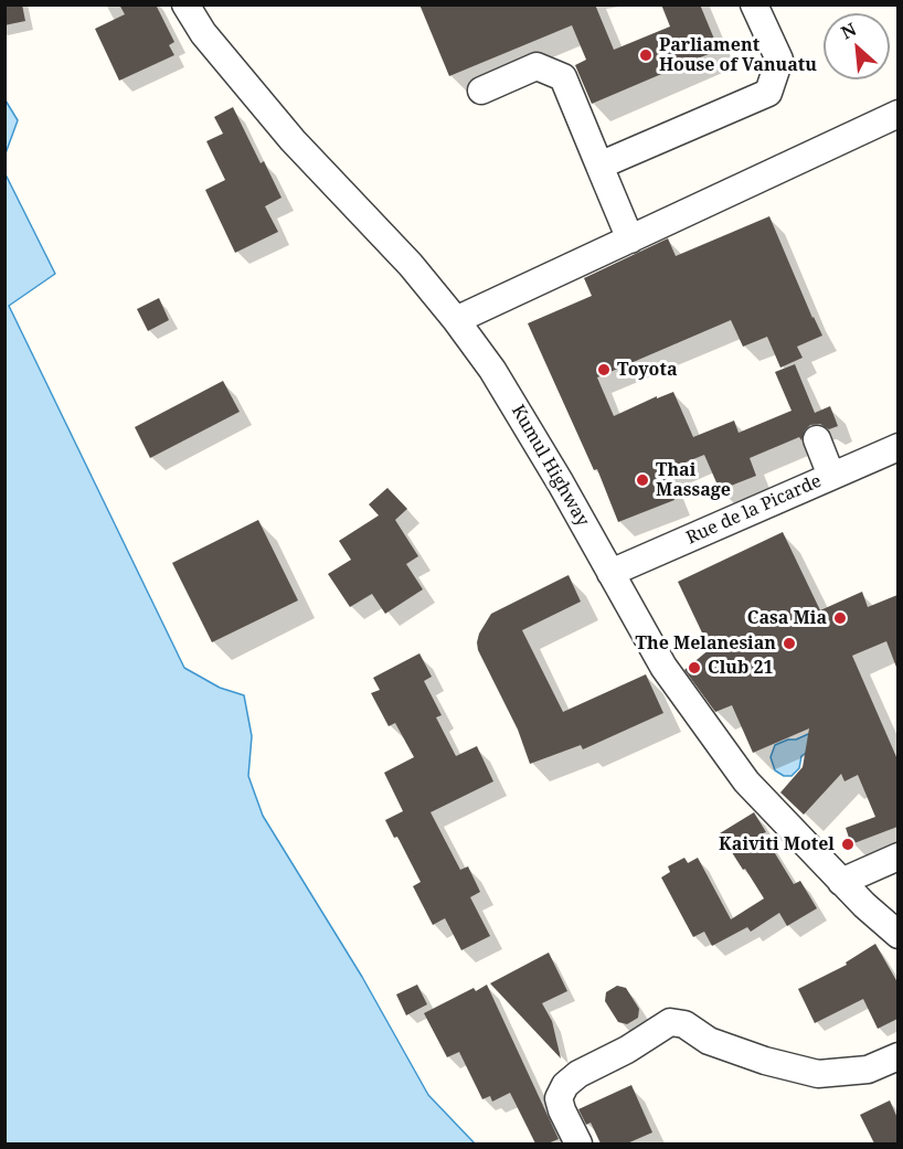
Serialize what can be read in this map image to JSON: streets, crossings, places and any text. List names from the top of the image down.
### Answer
{
  "streets": {
    "street": ["Kumul Highway", "Rue de la Picarde"]
  },
  "crossings": [
    ["Kumul Highway", "Rue de la Picarde"]
  ],
  "places": [
    "Parliament House of Vanuatu",
    "Toyota",
    "Thai Massage",
    "Casa Mia",
    "The Melanesian",
    "Club 21",
    "Kaiviti Motel"
  ],
  "north": "top left"
}
